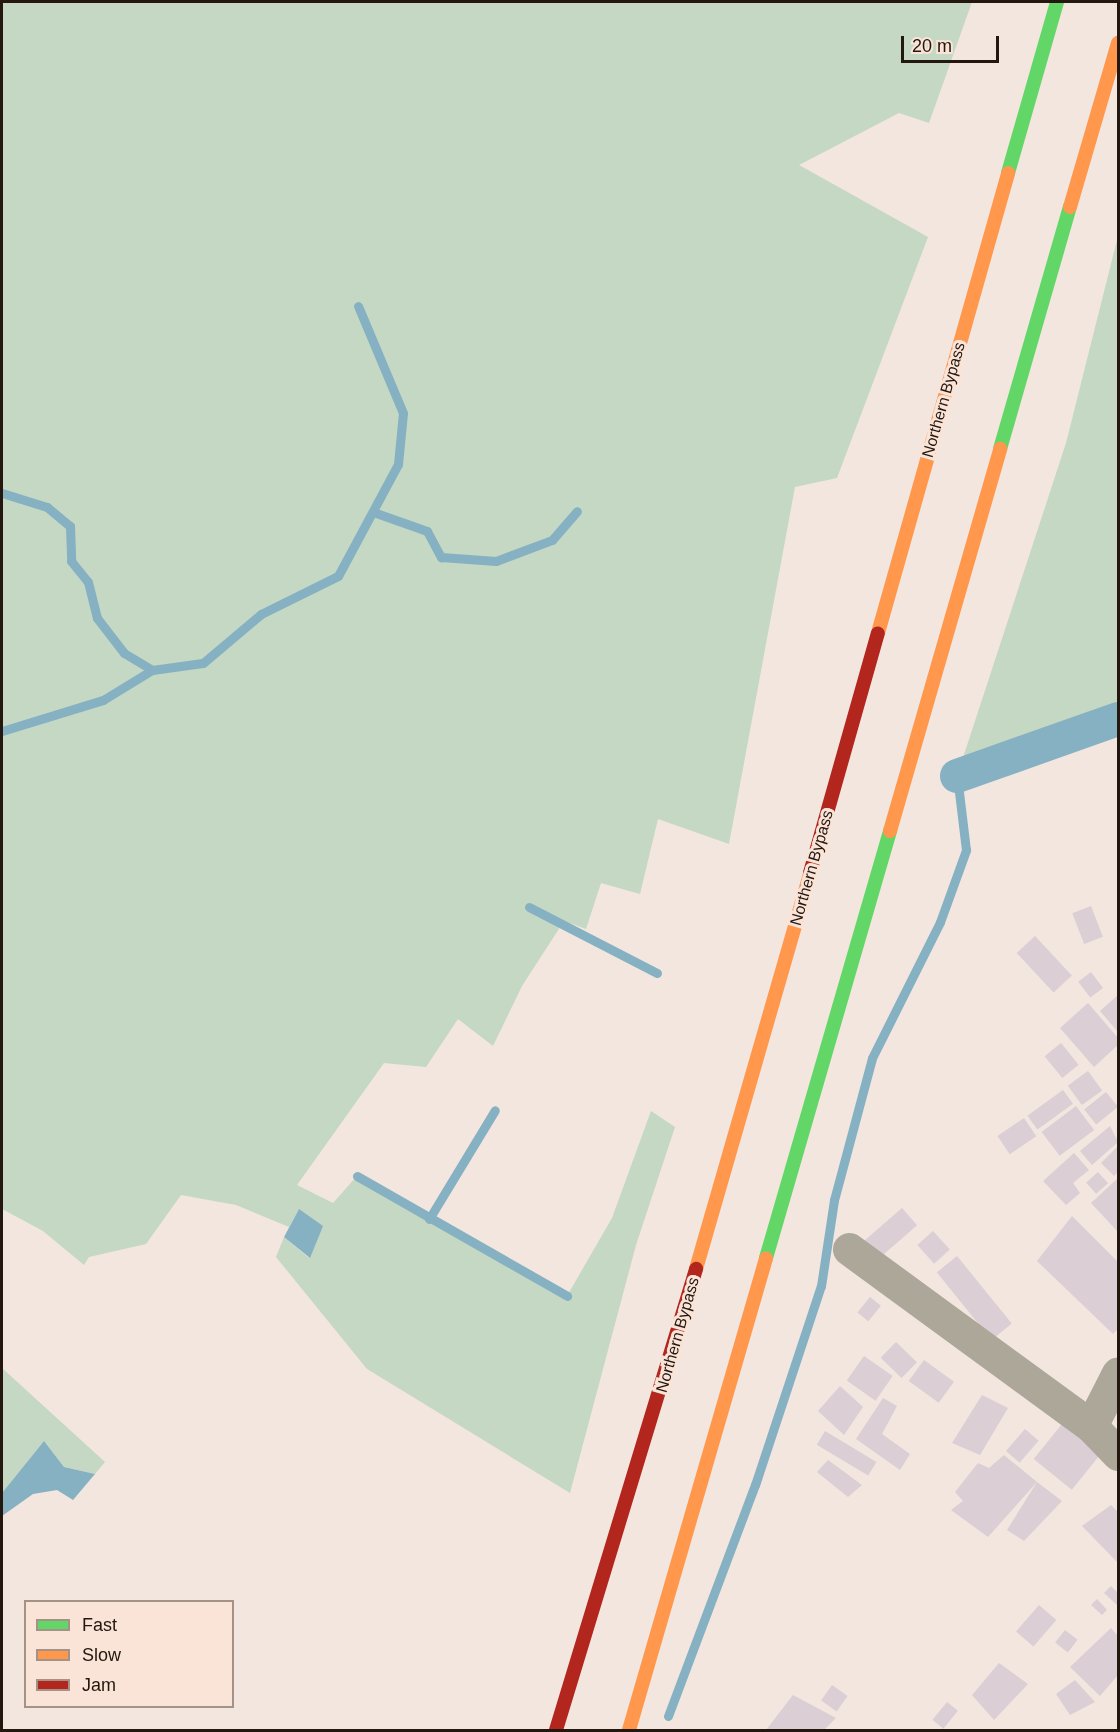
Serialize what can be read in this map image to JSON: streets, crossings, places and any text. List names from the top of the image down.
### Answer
{
  "streets": {
    "highway": ["Northern Bypass"]
  },
  "legend": ["Fast", "Slow", "Jam"],
  "scale_bar": "20 m"
}
